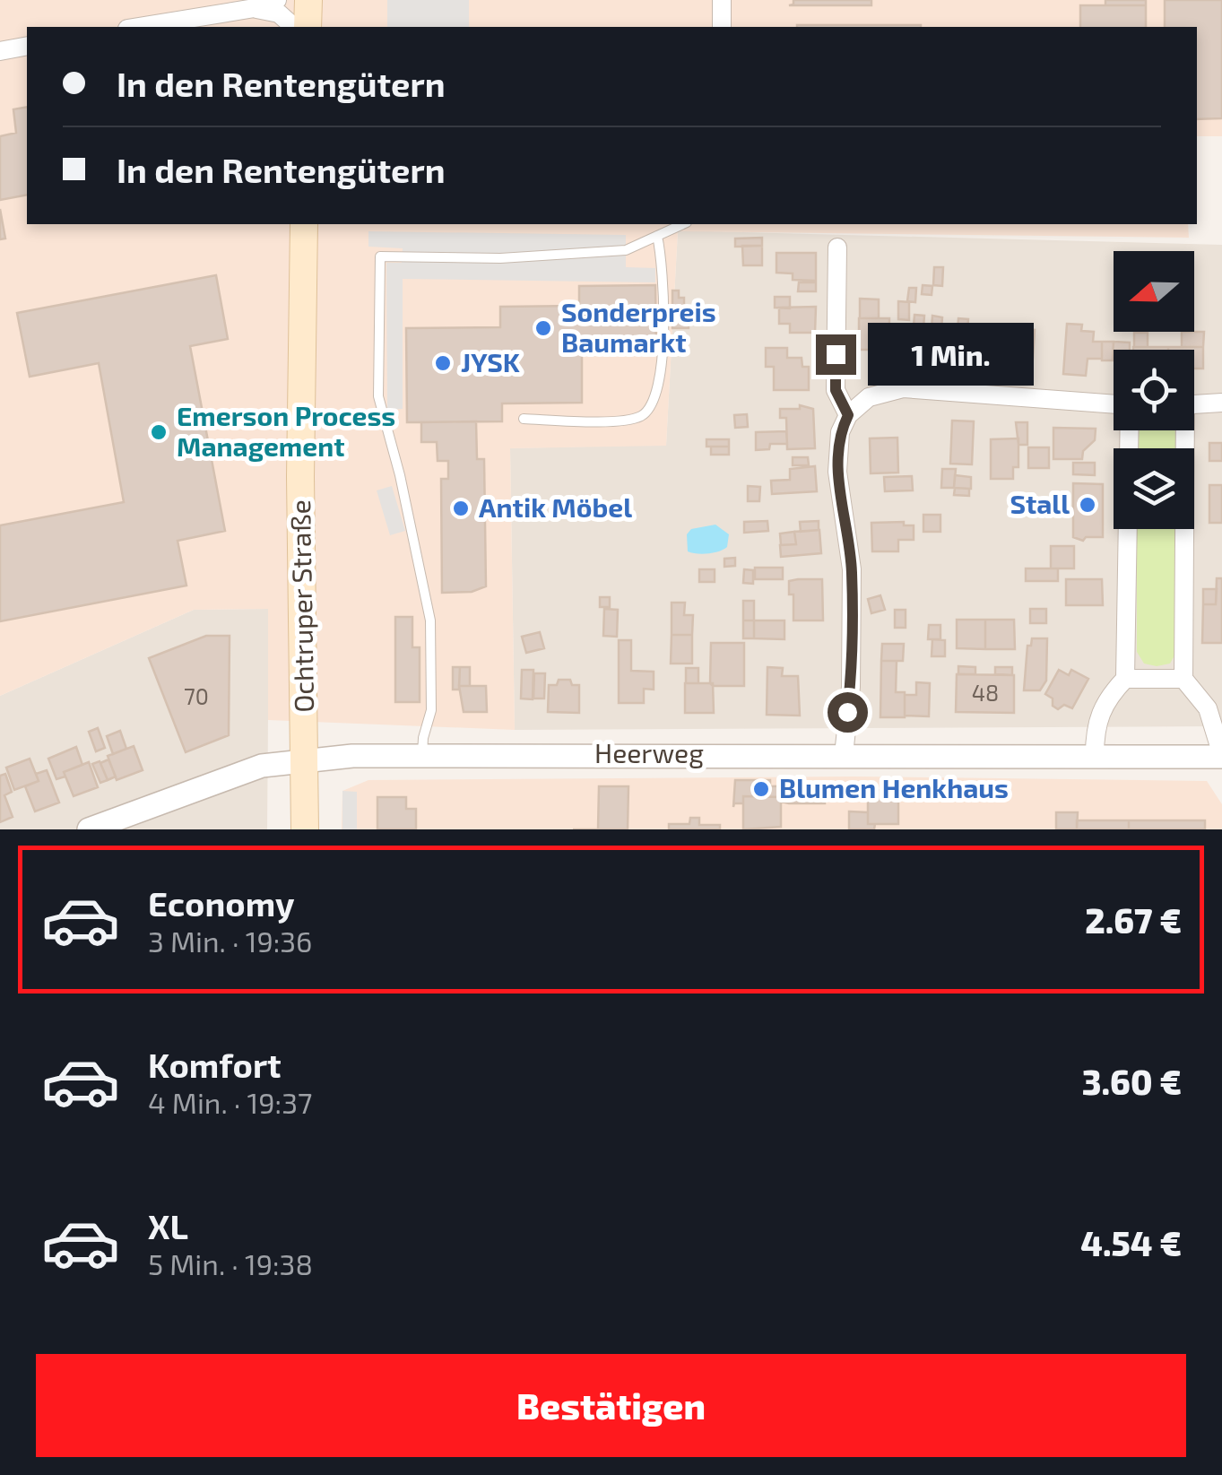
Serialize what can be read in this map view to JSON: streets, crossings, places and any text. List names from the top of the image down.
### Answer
{
  "streets": {
    "main road": ["Ochtruper Straße"],
    "street": ["Heerweg"]
  },
  "crossings": [
    ["Ochtruper Straße", "Heerweg"]
  ],
  "places": [
    "Sonderpreis Baumarkt",
    "JYSK",
    "Emerson Process Management",
    "Stall",
    "Antik Möbel",
    "Blumen Henkhaus"
  ],
  "house_numbers": ["48", "70"],
  "north": "left",
  "page": {
    "banner": ["In den Rentengütern", "In den Rentengütern"],
    "bubble": "1 Min.",
    "list": [
      {
        "name": "Economy",
        "note": "3 Min. · 19:36",
        "value": "2.67 €"
      },
      {
        "name": "Komfort",
        "note": "4 Min. · 19:37",
        "value": "3.60 €"
      },
      {
        "name": "XL",
        "note": "5 Min. · 19:38",
        "value": "4.54 €"
      }
    ],
    "buttons": "Bestätigen"
  }
}
